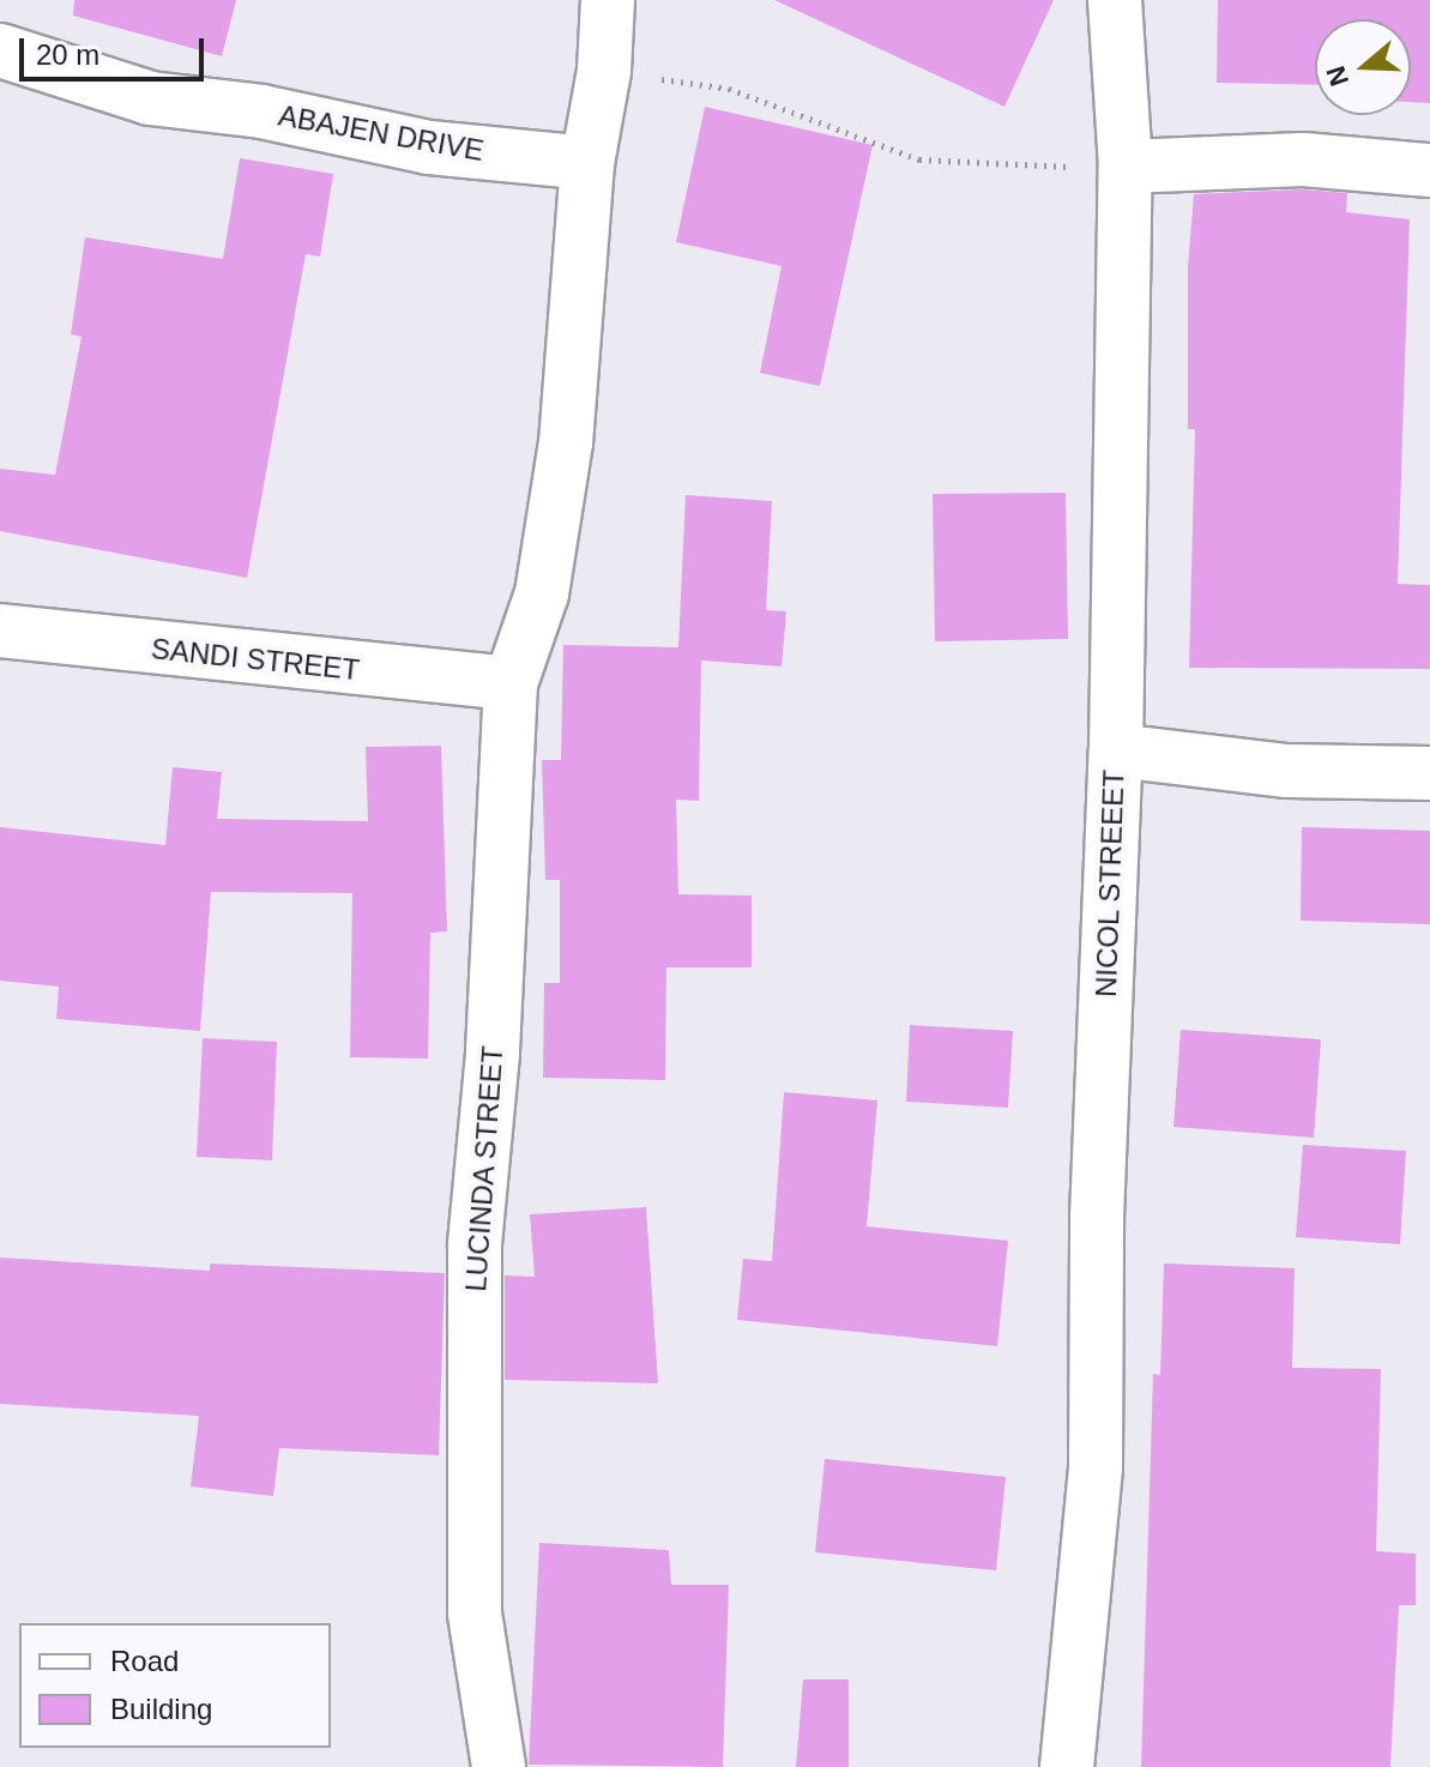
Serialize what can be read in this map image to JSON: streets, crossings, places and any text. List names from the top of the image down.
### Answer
{
  "streets": {
    "street": [
      "ABAJEN DRIVE",
      "SANDI STREET",
      "NICOL STREEET",
      "LUCINDA STREET"
    ]
  },
  "crossings": [
    ["SANDI STREET", "LUCINDA STREET"]
  ],
  "legend": ["Road", "Building"],
  "scale_bar": "20 m",
  "north": "left"
}
